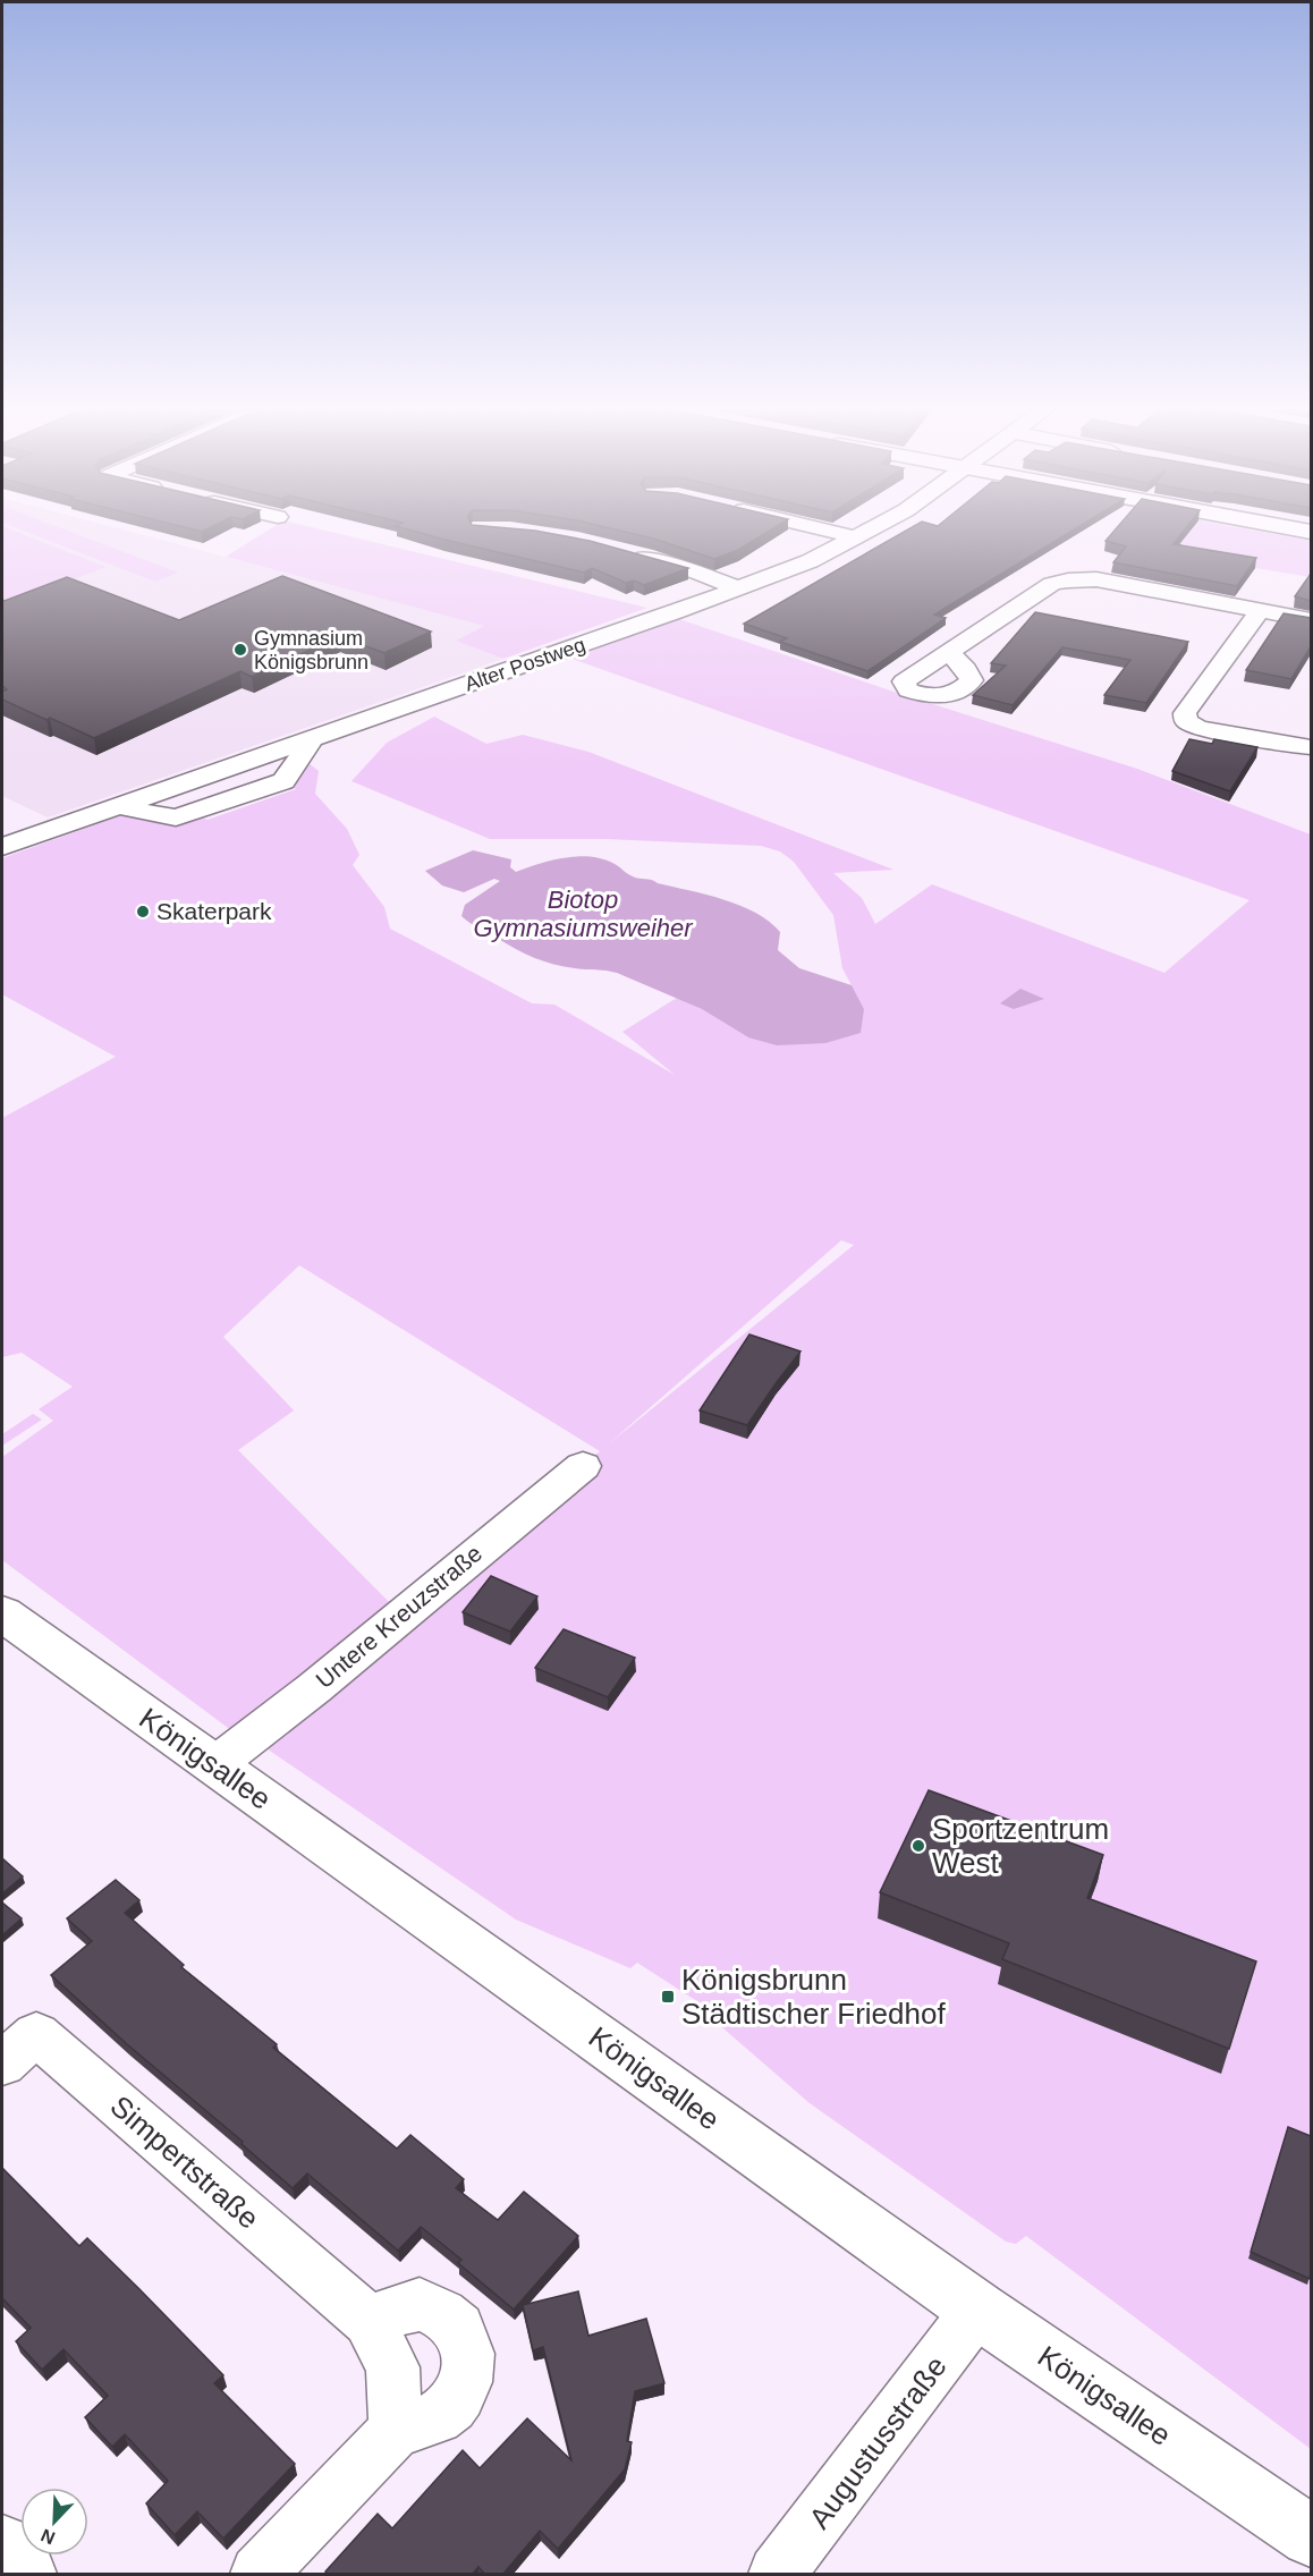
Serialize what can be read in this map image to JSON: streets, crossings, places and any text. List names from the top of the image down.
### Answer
{
  "streets": {
    "street": [
      "Alter Postweg",
      "Untere Kreuzstraße",
      "Königsallee",
      "Simpertstraße",
      "Augustusstraße"
    ]
  },
  "crossings": [
    ["Untere Kreuzstraße", "Königsallee"],
    ["Königsallee", "Augustusstraße"]
  ],
  "water": ["Biotop Gymnasiumsweiher"],
  "places": {
    "other": ["Gymnasium Königsbrunn", "Skaterpark", "Sportzentrum West"],
    "transit": ["Königsbrunn Städtischer Friedhof"]
  },
  "north": "bottom left"
}
